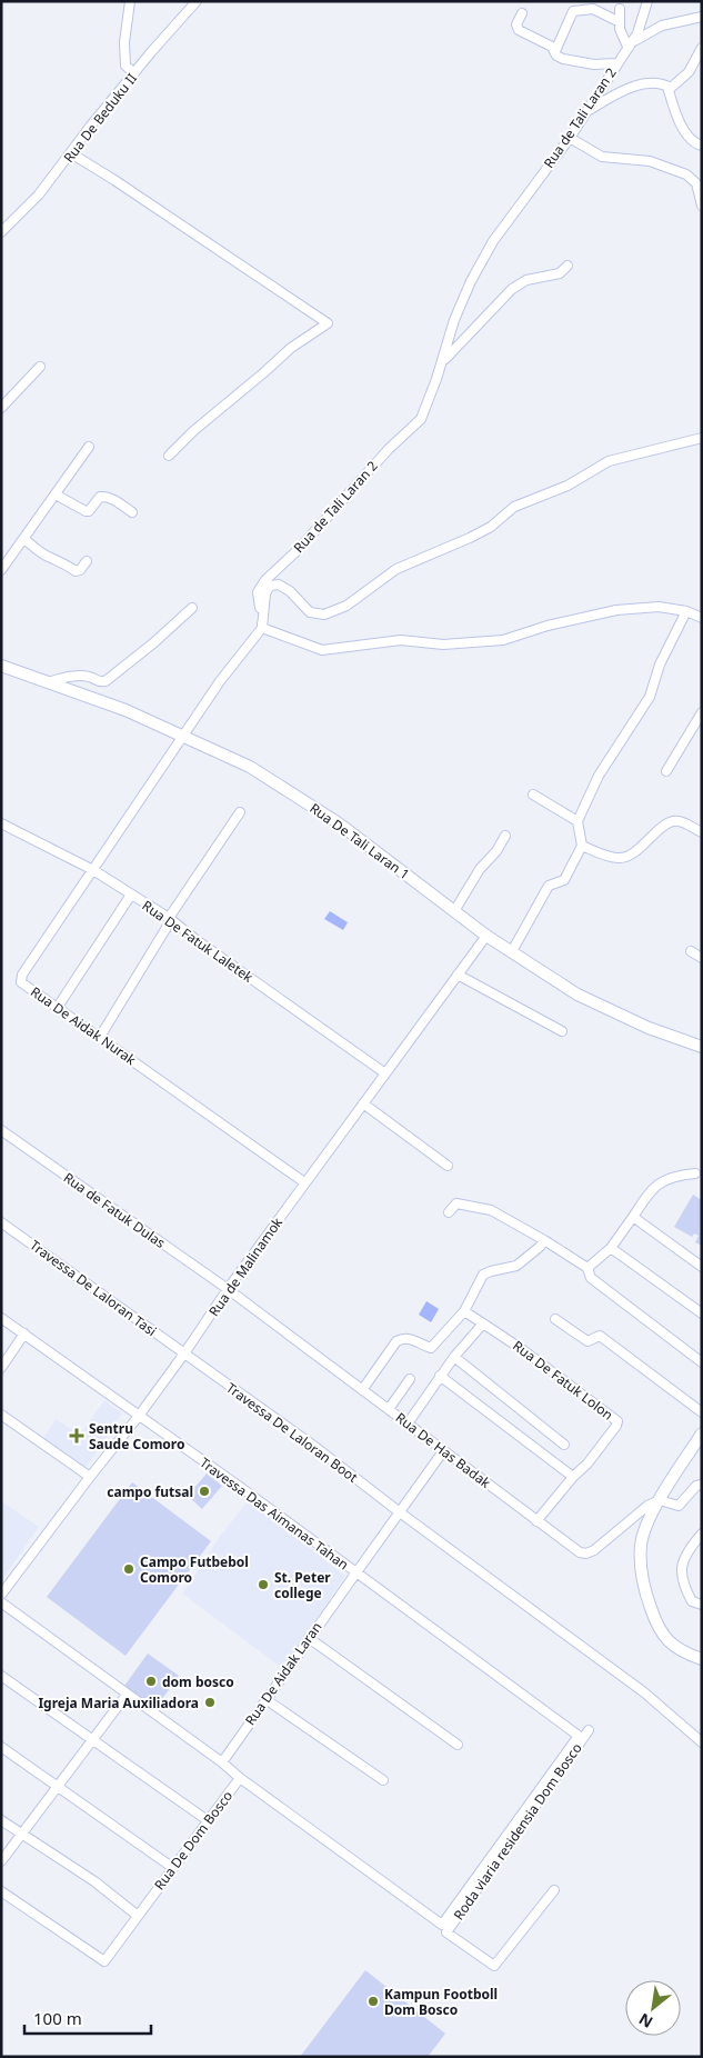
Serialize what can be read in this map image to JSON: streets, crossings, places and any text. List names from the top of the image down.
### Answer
{
  "streets": {
    "main road": ["Rua De Tali Laran 1"],
    "street": [
      "Rua De Beduku II",
      "Rua de Tali Laran 2",
      "Rua De Fatuk Laletek",
      "Rua De Aidak Nurak",
      "Rua de Fatuk Dulas",
      "Rua de Malinamok",
      "Travessa De Laloran Tasi",
      "Rua De Fatuk Lolon",
      "Travessa De Laloran Boot",
      "Rua De Has Badak",
      "Travessa Das Aimanas Tahan",
      "Rua De Aidak Laran",
      "Roda viaria residensia Dom Bosco",
      "Rua De Dom Bosco"
    ]
  },
  "crossings": [
    ["Rua de Tali Laran 2", "Rua De Aidak Nurak"],
    ["Rua De Tali Laran 1", "Rua De Aidak Nurak"],
    ["Rua De Tali Laran 1", "Rua de Malinamok"],
    ["Rua De Fatuk Laletek", "Rua De Aidak Nurak"],
    ["Rua De Fatuk Laletek", "Rua de Malinamok"],
    ["Rua De Aidak Nurak", "Rua de Malinamok"],
    ["Rua de Fatuk Dulas", "Rua de Malinamok"],
    ["Rua de Fatuk Dulas", "Rua De Has Badak"],
    ["Rua de Malinamok", "Travessa De Laloran Tasi"],
    ["Rua de Malinamok", "Travessa De Laloran Boot"],
    ["Rua de Malinamok", "Rua De Has Badak"],
    ["Rua de Malinamok", "Travessa Das Aimanas Tahan"],
    ["Travessa De Laloran Tasi", "Travessa De Laloran Boot"],
    ["Rua De Fatuk Lolon", "Rua De Has Badak"],
    ["Travessa De Laloran Boot", "Rua De Aidak Laran"],
    ["Rua De Has Badak", "Rua De Aidak Laran"],
    ["Travessa Das Aimanas Tahan", "Rua De Aidak Laran"],
    ["Travessa Das Aimanas Tahan", "Rua De Dom Bosco"],
    ["Rua De Aidak Laran", "Rua De Dom Bosco"]
  ],
  "places": {
    "health": ["Sentru Saude Comoro"],
    "other": [
      "campo futsal",
      "Campo Futbebol Comoro",
      "St. Peter college",
      "dom bosco",
      "Igreja Maria Auxiliadora",
      "Kampun Footboll Dom Bosco"
    ]
  },
  "scale_bar": "100 m",
  "north": "bottom left"
}
